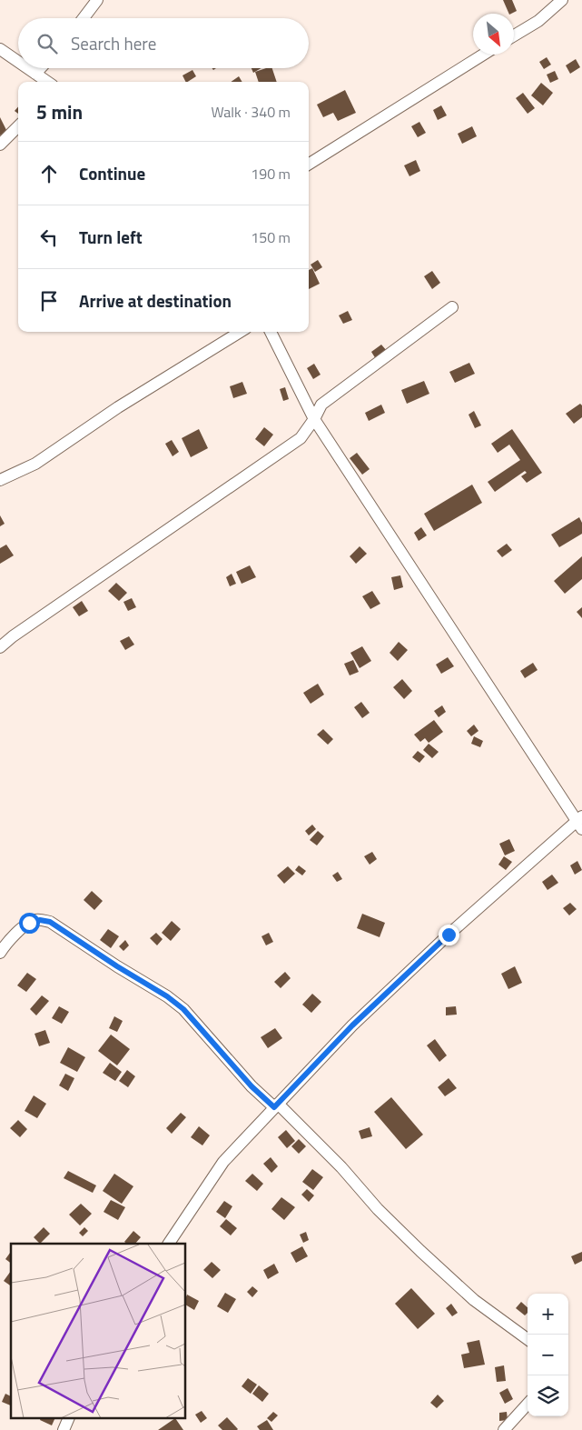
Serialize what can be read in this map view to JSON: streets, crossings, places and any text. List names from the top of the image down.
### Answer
{
  "north": "bottom right",
  "page": {
    "search": "Search here",
    "heading": ["5 min", "Walk · 340 m"],
    "list": [
      ["Continue", "190 m"],
      ["Turn left", "150 m"],
      "Arrive at destination"
    ],
    "map_buttons": ["+", "−"]
  }
}
